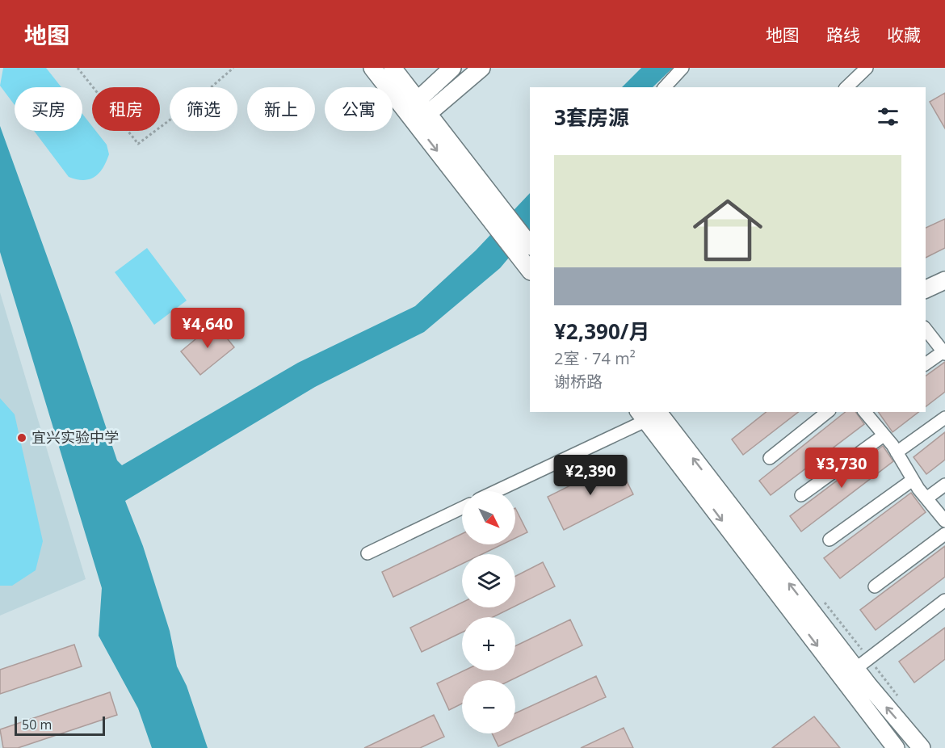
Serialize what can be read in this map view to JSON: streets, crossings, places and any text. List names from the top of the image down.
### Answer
{
  "places": ["宜兴实验中学"],
  "scale_bar": "50 m",
  "north": "bottom right",
  "page": {
    "header": "地图",
    "nav": ["地图", "路线", "收藏"],
    "chip": [
      "买房",
      "租房",
      "筛选",
      "新上",
      "公寓"
    ],
    "heading": "3套房源",
    "list": [
      {
        "name": "¥2,390/月",
        "note": "2室 · 74 m² · 谢桥路"
      }
    ],
    "price": ["¥4,640", "¥3,730", "¥2,390"],
    "map_buttons": ["+", "−"],
    "scale": "50 m"
  }
}
